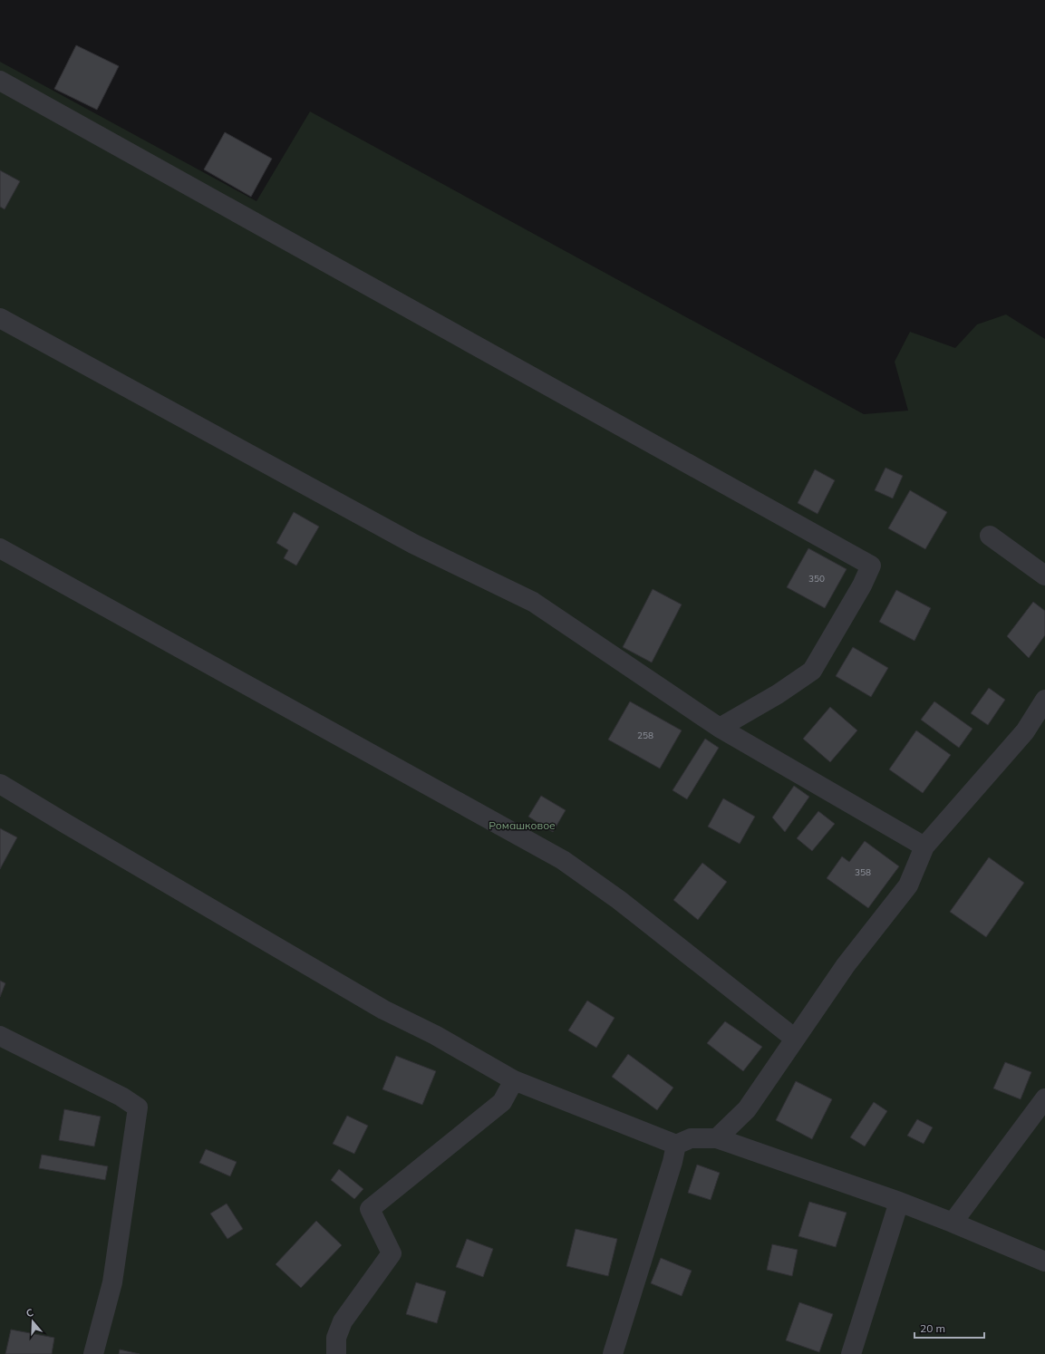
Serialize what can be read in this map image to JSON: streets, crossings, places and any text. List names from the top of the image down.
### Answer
{
  "parks": ["Ромашковое"],
  "house_numbers": ["350", "258", "358"],
  "scale_bar": "20 m",
  "north": "top"
}
